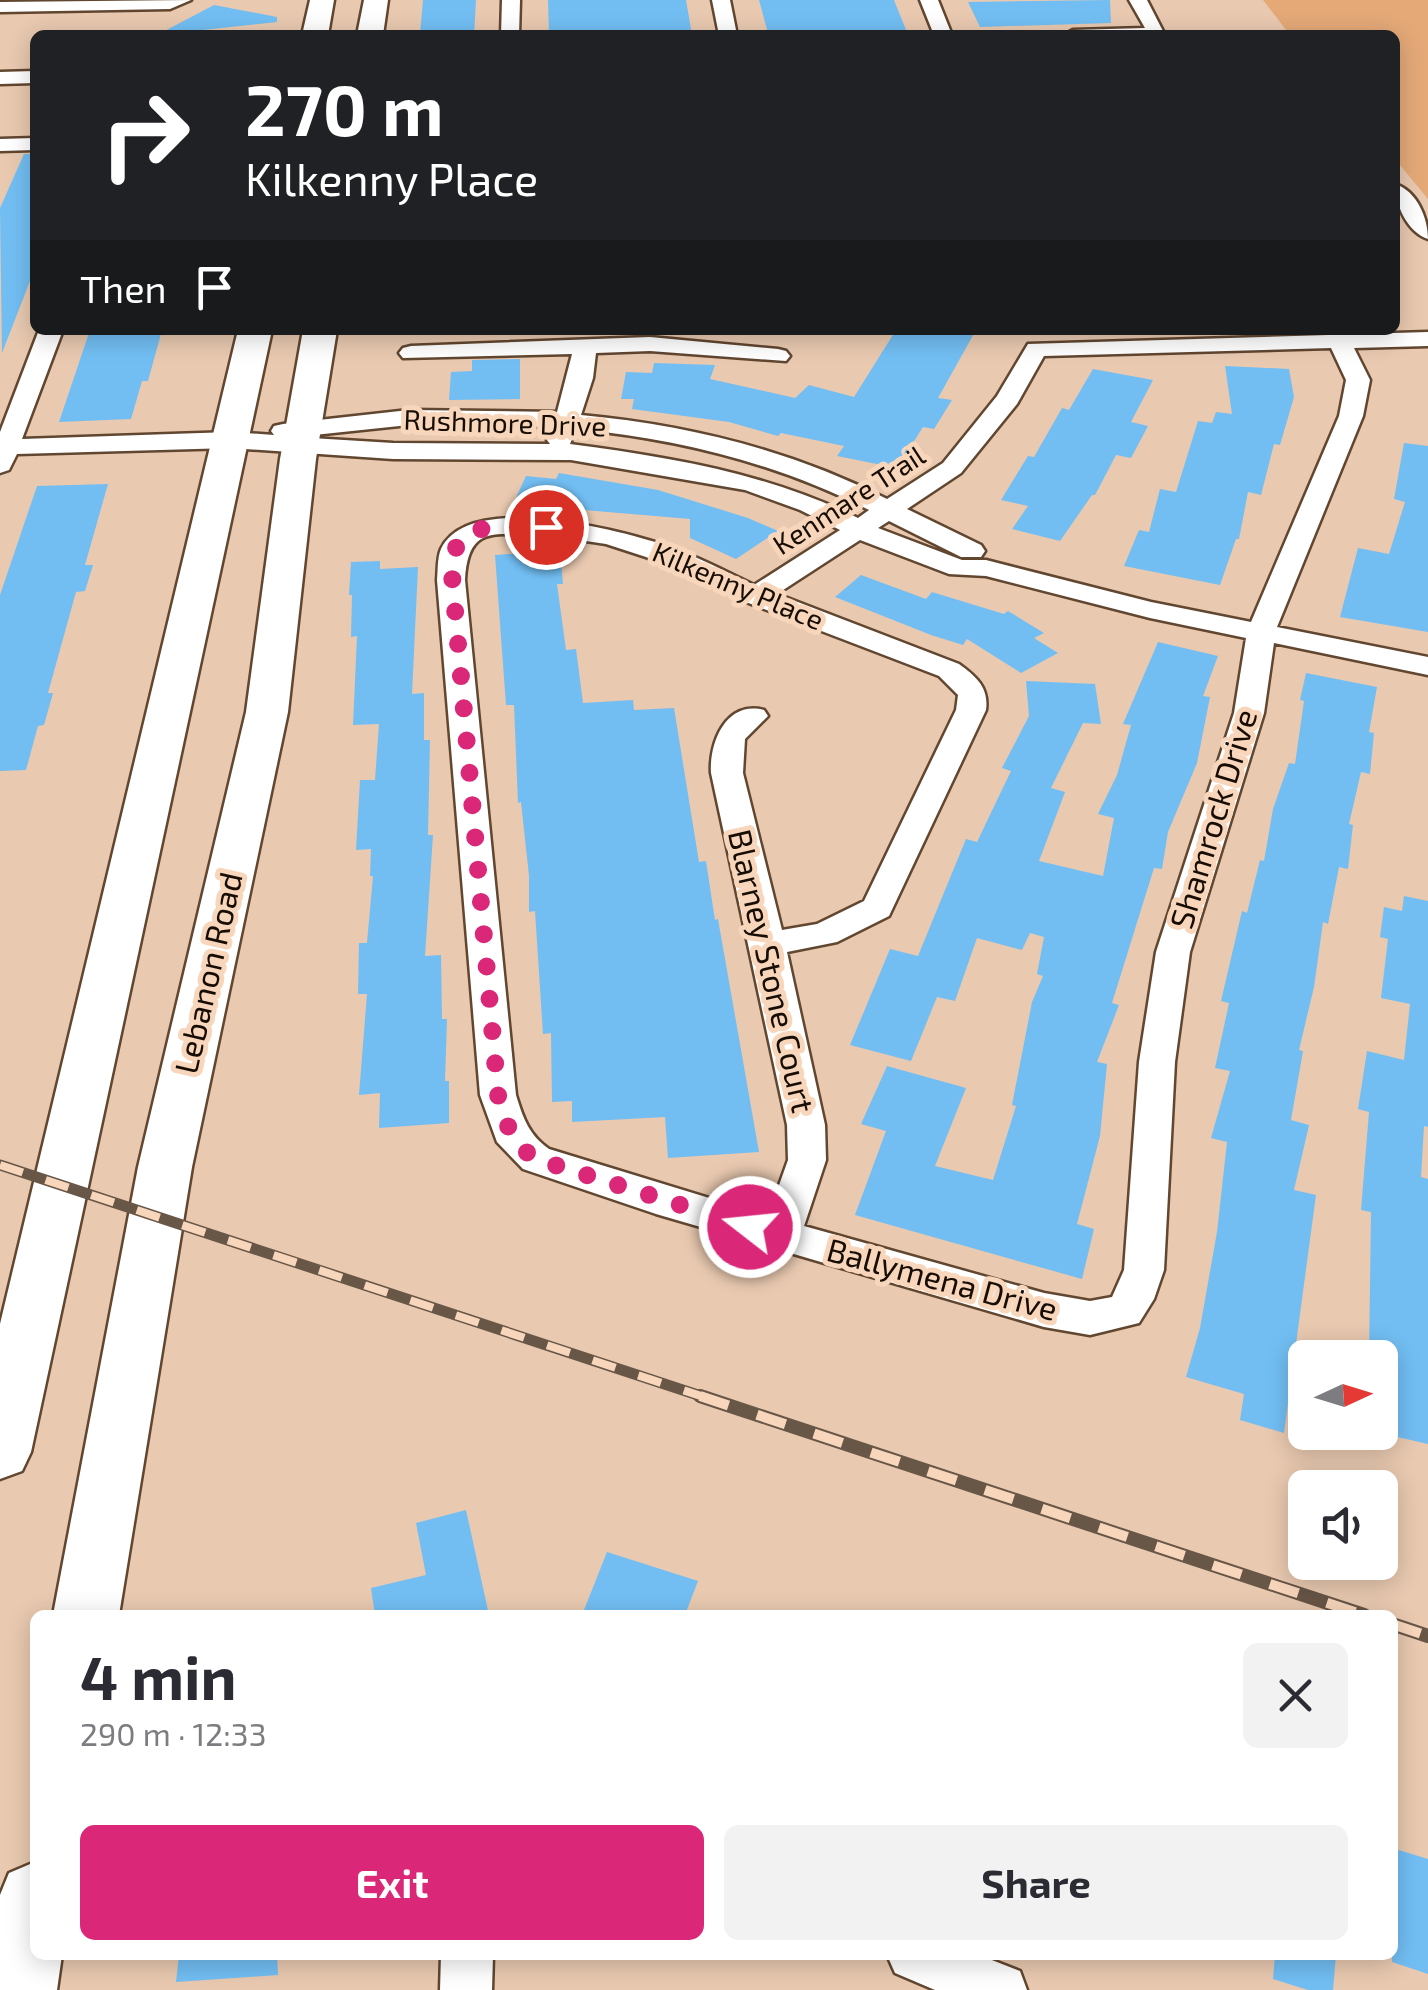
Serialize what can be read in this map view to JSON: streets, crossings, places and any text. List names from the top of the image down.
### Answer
{
  "streets": {
    "main road": ["Lebanon Road"],
    "street": [
      "Rushmore Drive",
      "Kenmare Trail",
      "Kilkenny Place",
      "Shamrock Drive",
      "Blarney Stone Court",
      "Ballymena Drive"
    ]
  },
  "crossings": [
    ["Rushmore Drive", "Kenmare Trail"],
    ["Rushmore Drive", "Shamrock Drive"],
    ["Rushmore Drive", "Lebanon Road"],
    ["Kenmare Trail", "Kilkenny Place"],
    ["Kenmare Trail", "Shamrock Drive"],
    ["Kilkenny Place", "Blarney Stone Court"],
    ["Kilkenny Place", "Ballymena Drive"],
    ["Shamrock Drive", "Ballymena Drive"],
    ["Blarney Stone Court", "Ballymena Drive"]
  ],
  "north": "right",
  "page": {
    "turn": ["270 m", "Kilkenny Place"],
    "then": "Then",
    "heading": ["4 min", "290 m · 12:33"],
    "buttons": ["Exit", "Share"]
  }
}
